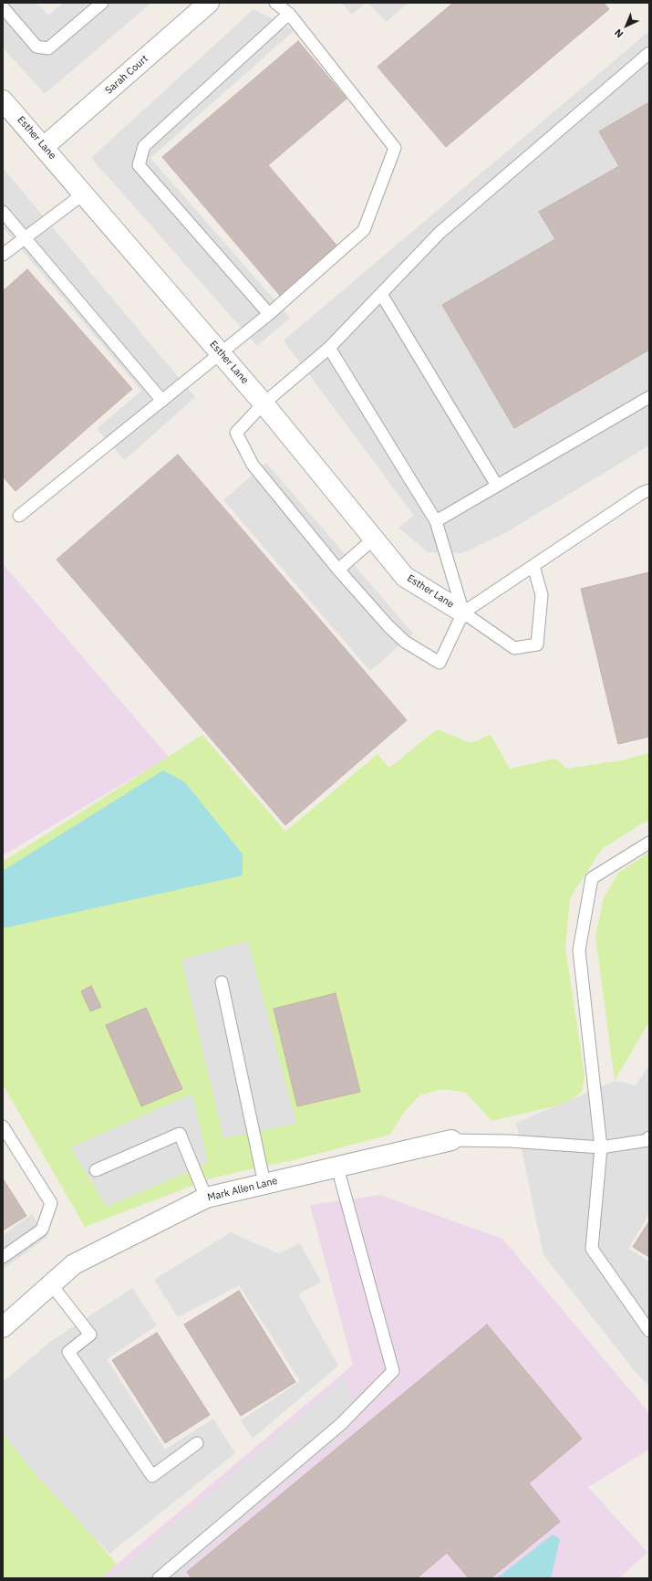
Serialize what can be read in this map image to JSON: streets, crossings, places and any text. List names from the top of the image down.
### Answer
{
  "streets": {
    "street": ["Sarah Court", "Esther Lane", "Mark Allen Lane"]
  },
  "crossings": [
    ["Sarah Court", "Esther Lane"]
  ],
  "north": "bottom left"
}
